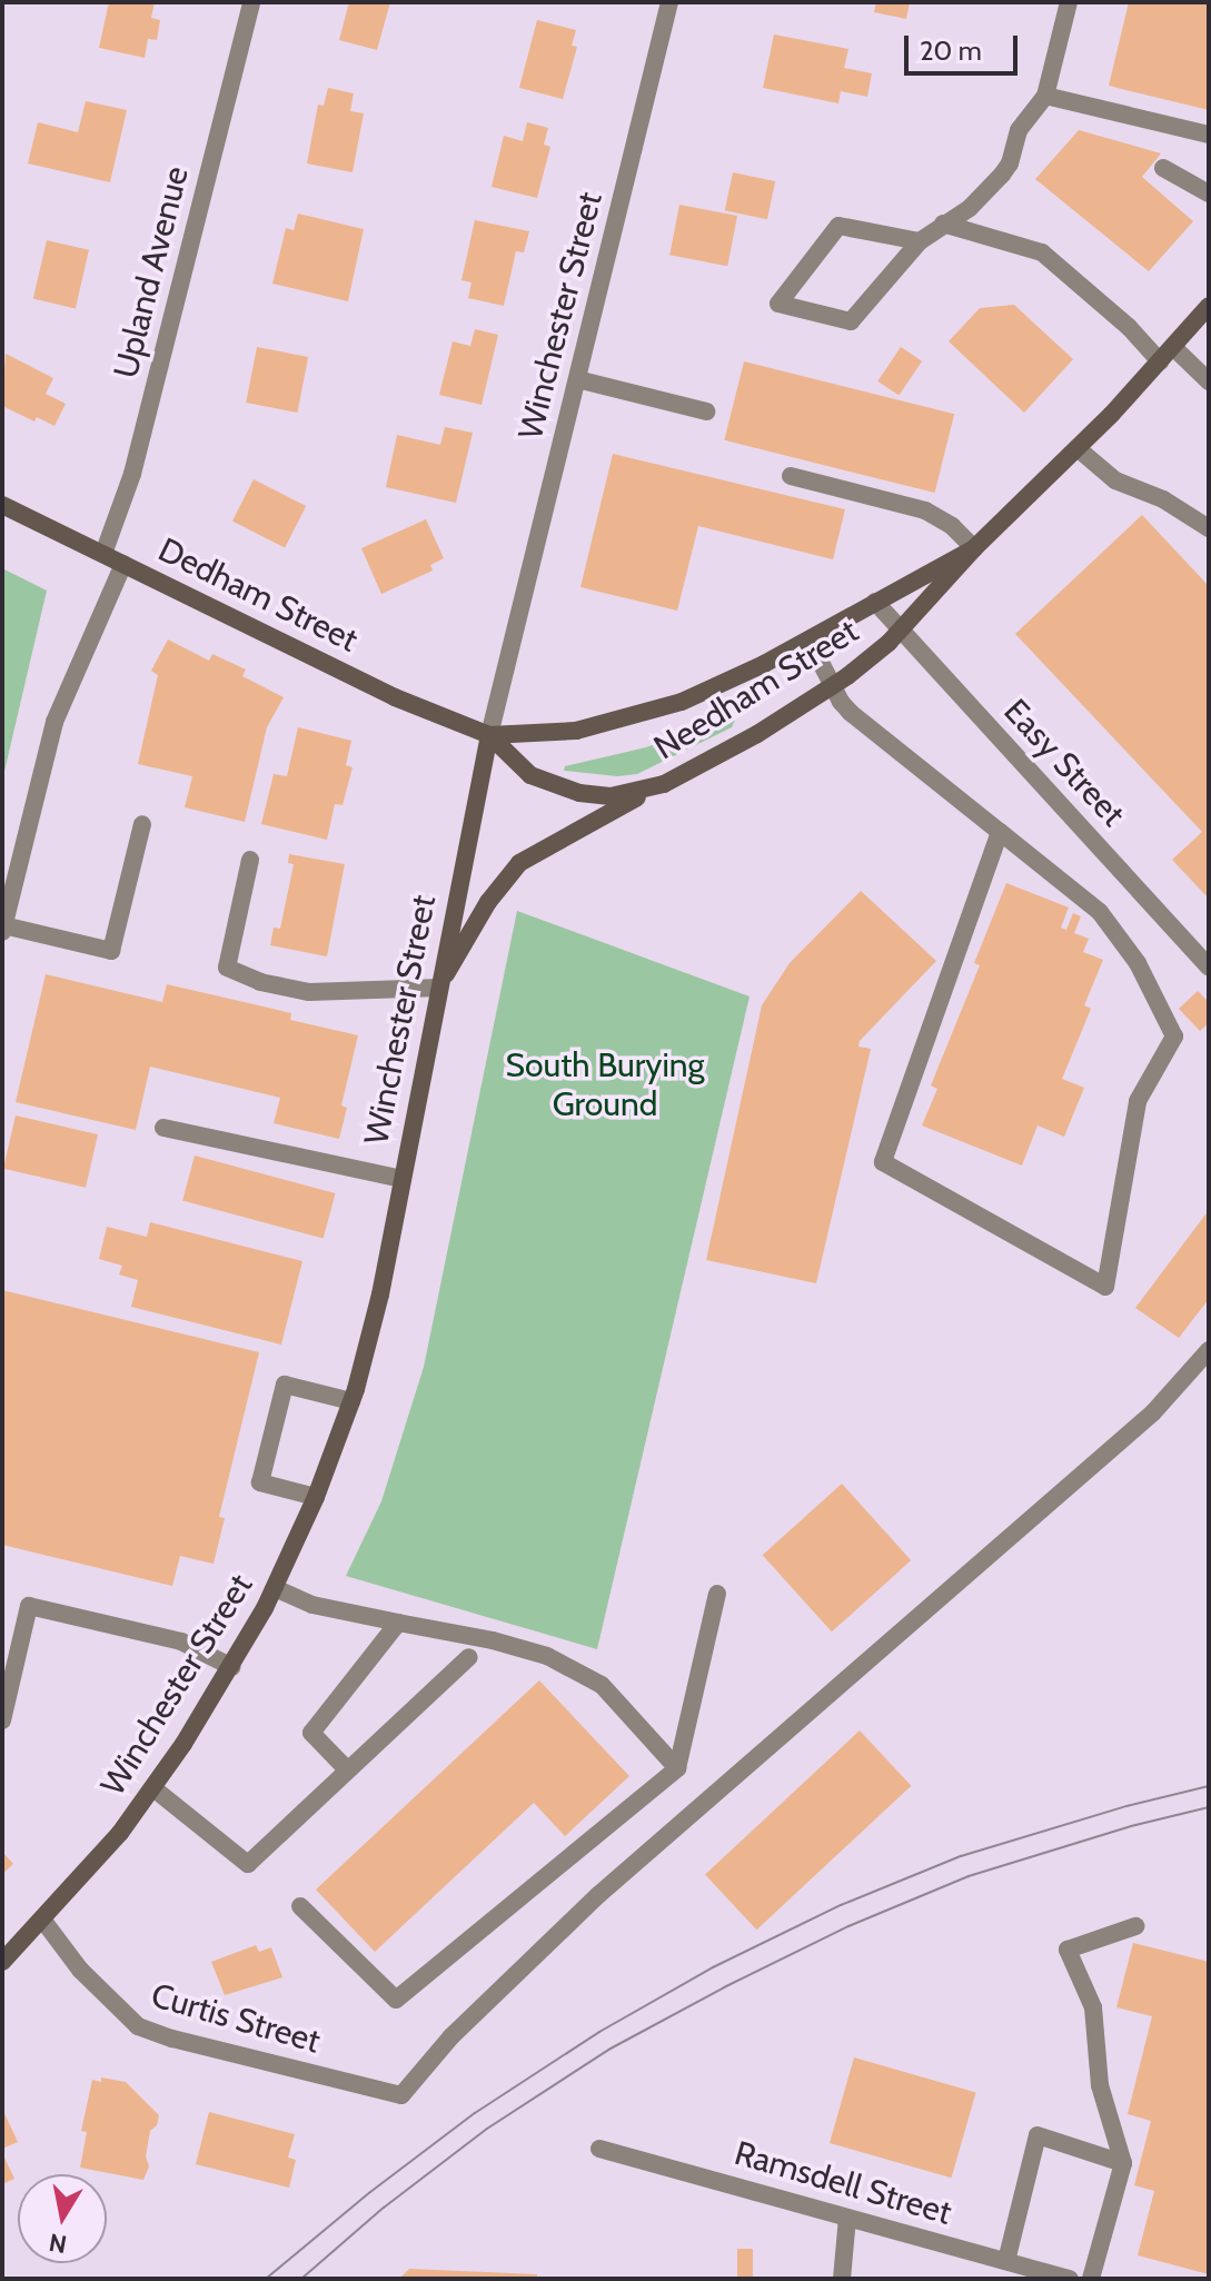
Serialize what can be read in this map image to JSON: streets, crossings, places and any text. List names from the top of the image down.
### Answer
{
  "streets": {
    "main road": ["Winchester Street", "Dedham Street", "Needham Street"],
    "street": [
      "Upland Avenue",
      "Easy Street",
      "Curtis Street",
      "Ramsdell Street"
    ]
  },
  "crossings": [
    ["Upland Avenue", "Dedham Street"],
    ["Winchester Street", "Dedham Street"],
    ["Winchester Street", "Needham Street"],
    ["Winchester Street", "Curtis Street"],
    ["Dedham Street", "Needham Street"],
    ["Needham Street", "Easy Street"]
  ],
  "parks": ["South Burying Ground"],
  "scale_bar": "20 m",
  "north": "bottom"
}
